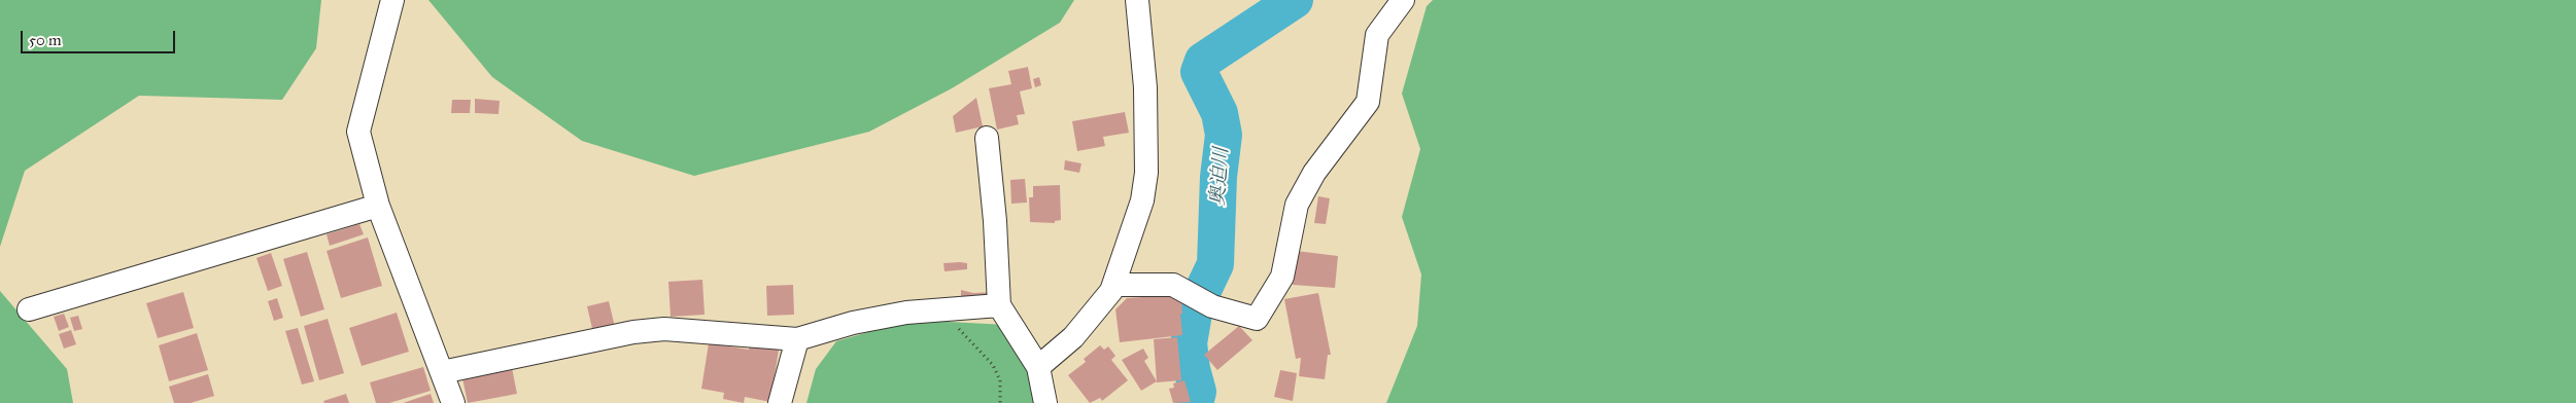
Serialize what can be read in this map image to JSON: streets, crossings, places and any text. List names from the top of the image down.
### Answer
{
  "water": ["奥迫川"],
  "scale_bar": "50 m"
}
